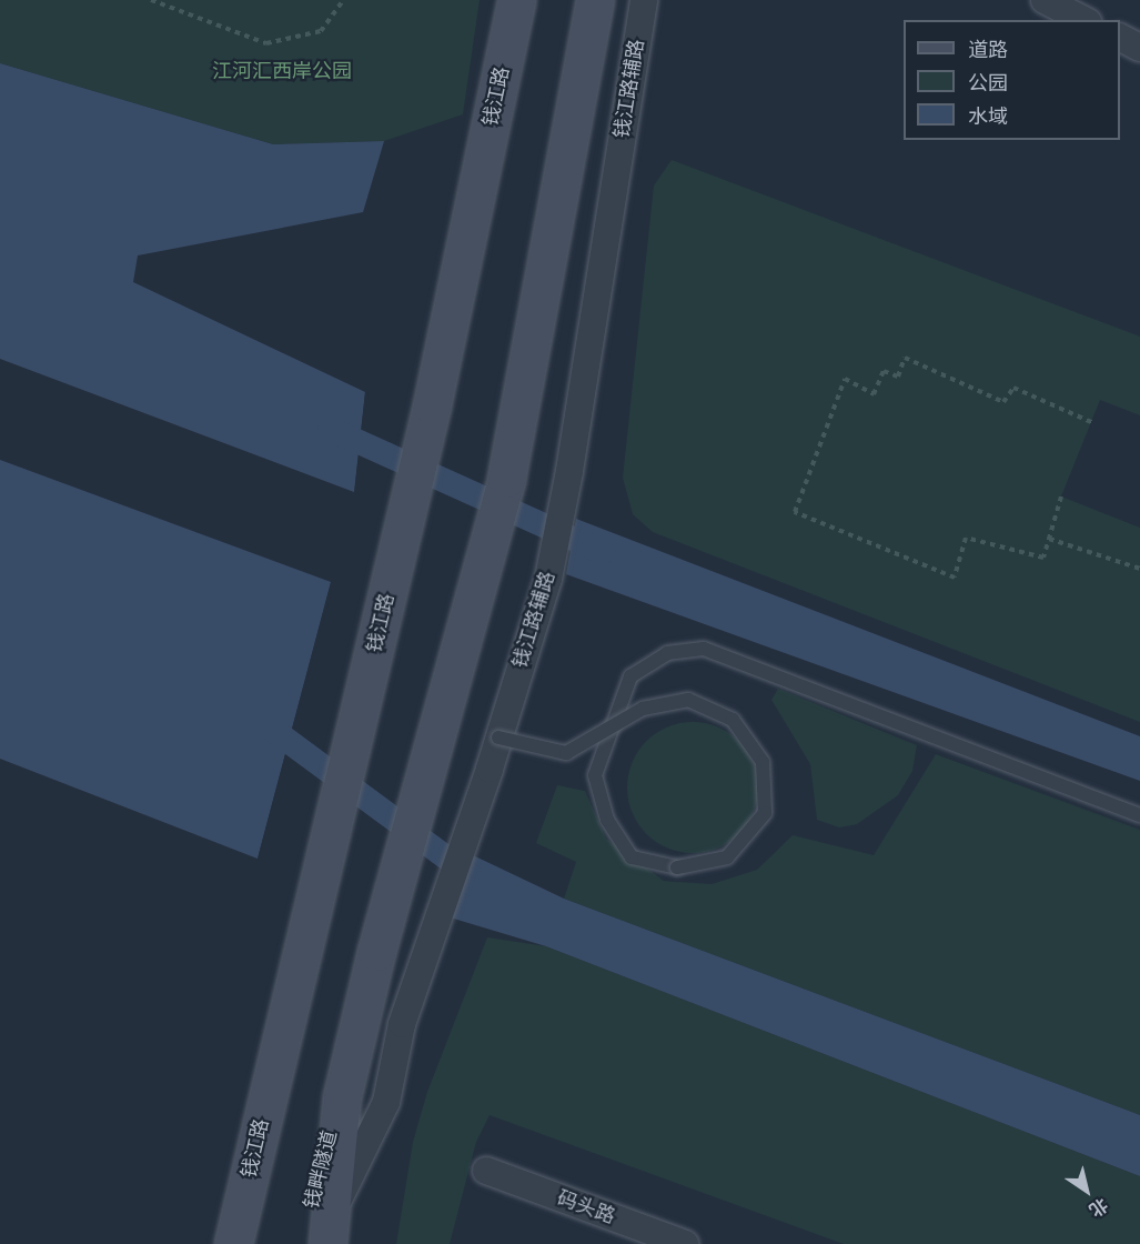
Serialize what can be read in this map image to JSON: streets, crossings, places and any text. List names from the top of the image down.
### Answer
{
  "streets": {
    "main road": ["钱江路", "钱畔隧道"],
    "street": ["钱江路辅路", "码头路"]
  },
  "parks": ["江河汇西岸公园"],
  "legend": ["道路", "公园", "水域"],
  "north": "bottom right"
}
